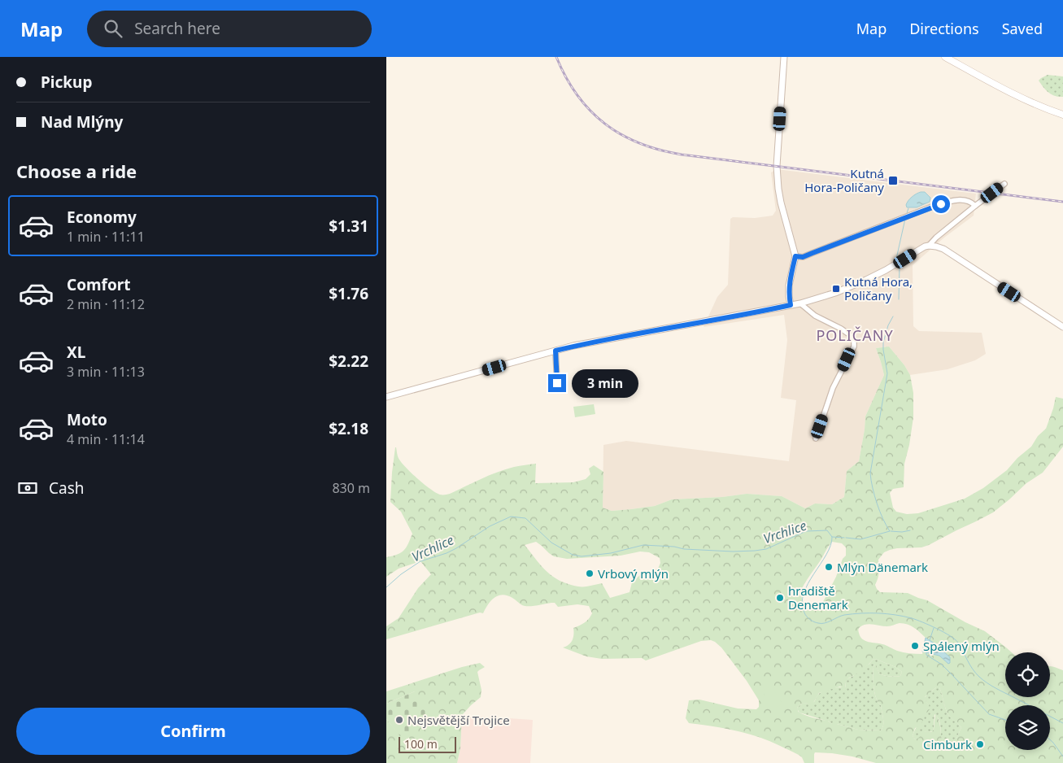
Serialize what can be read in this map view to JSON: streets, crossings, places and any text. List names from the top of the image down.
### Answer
{
  "districts": ["POLIČANY"],
  "water": ["Vrchlice"],
  "places": {
    "transit": ["Kutná Hora-Poličany", "Kutná Hora, Poličany"],
    "other": [
      "Mlýn Dänemark",
      "Vrbový mlýn",
      "hradiště Denemark",
      "Spálený mlýn",
      "Nejsvětější Trojice",
      "Cimburk"
    ]
  },
  "scale_bar": "100 m",
  "page": {
    "header": "Map",
    "search": "Search here",
    "nav": ["Map", "Directions", "Saved"],
    "banner": ["Pickup", "Nad Mlýny"],
    "heading": "Choose a ride",
    "list": [
      {
        "name": "Economy",
        "note": "1 min · 11:11",
        "value": "$1.31"
      },
      {
        "name": "Comfort",
        "note": "2 min · 11:12",
        "value": "$1.76"
      },
      {
        "name": "XL",
        "note": "3 min · 11:13",
        "value": "$2.22"
      },
      {
        "name": "Moto",
        "note": "4 min · 11:14",
        "value": "$2.18"
      }
    ],
    "bubble": "3 min",
    "pay": ["Cash", "830 m"],
    "buttons": "Confirm",
    "scale": "100 m"
  }
}
